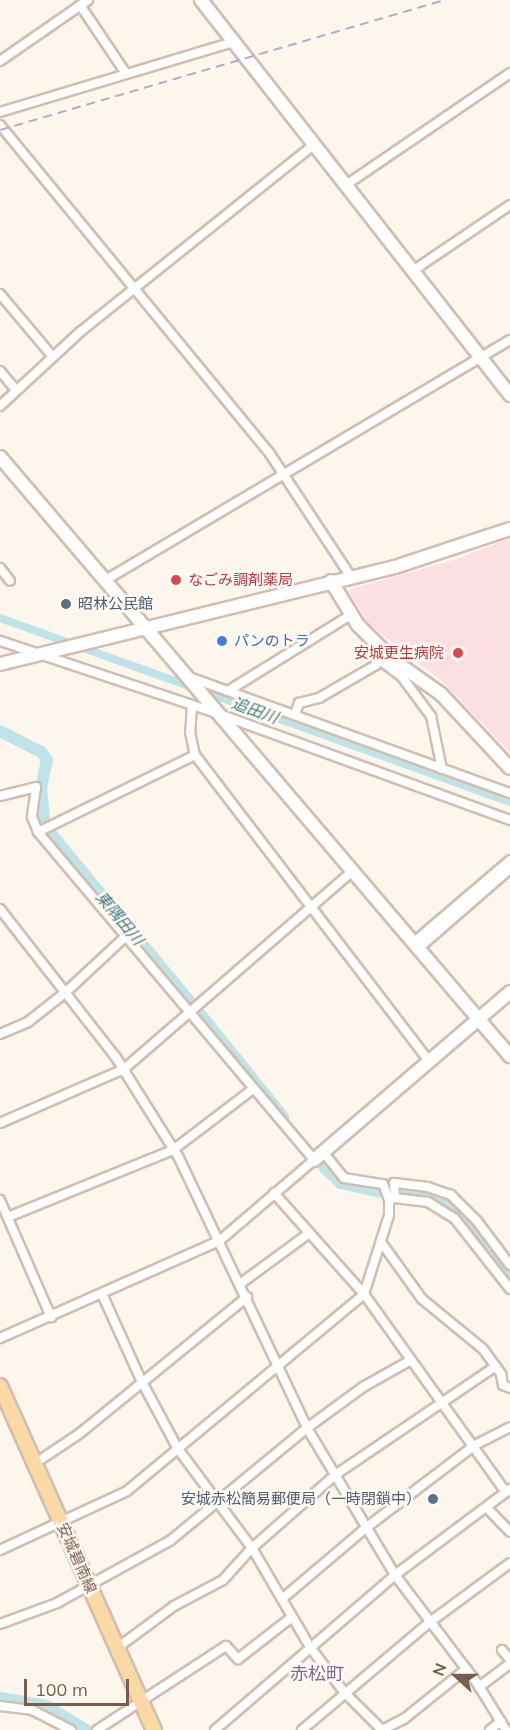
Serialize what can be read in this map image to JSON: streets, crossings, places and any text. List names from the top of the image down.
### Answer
{
  "streets": {
    "main road": ["安城碧南線"]
  },
  "districts": ["赤松町"],
  "water": ["追田川", "東隅田川"],
  "places": [
    "なごみ調剤薬局",
    "昭林公民館",
    "パンのトラ",
    "安城更生病院",
    "安城赤松簡易郵便局（一時閉鎖中）"
  ],
  "scale_bar": "100 m",
  "north": "left"
}
